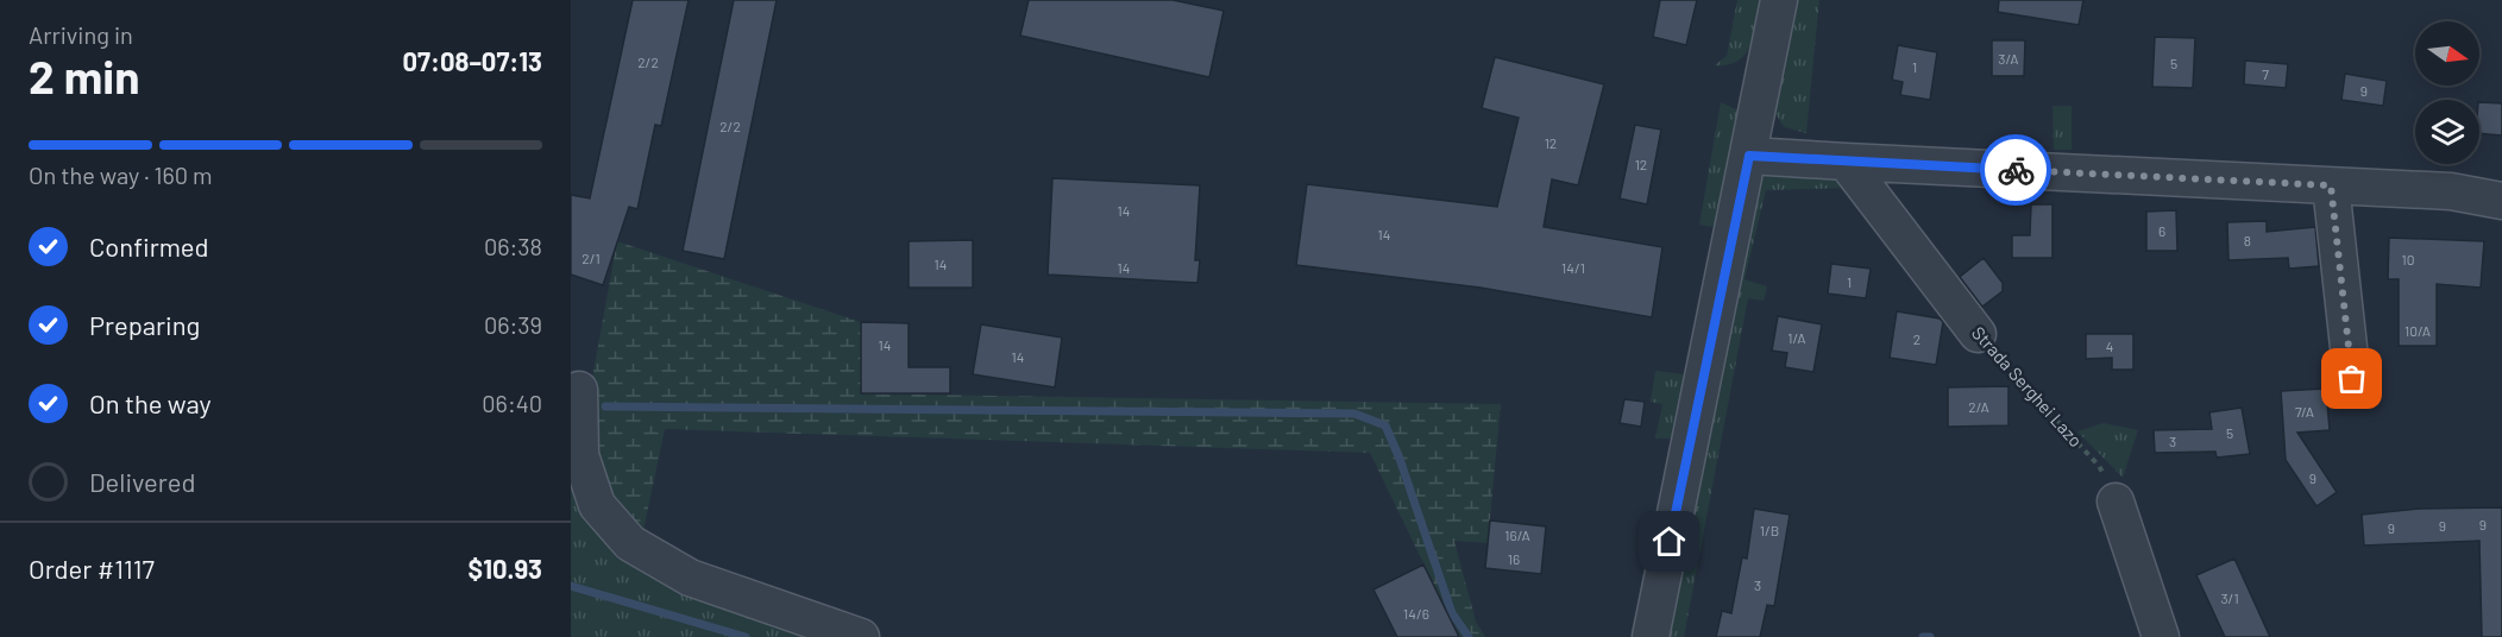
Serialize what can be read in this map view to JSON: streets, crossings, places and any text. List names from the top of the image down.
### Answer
{
  "streets": {
    "street": ["Strada Serghei Lazo"]
  },
  "house_numbers": [
    "3/A",
    "2/2",
    "5",
    "1",
    "7",
    "9",
    "2/2",
    "12",
    "12",
    "14",
    "6",
    "14",
    "8",
    "2/1",
    "10",
    "14",
    "14",
    "14/1",
    "1",
    "10/A",
    "1/A",
    "2",
    "14",
    "4",
    "14",
    "2/A",
    "7/A",
    "5",
    "3",
    "9",
    "9",
    "9",
    "9",
    "1/B",
    "16/A",
    "16",
    "3",
    "3/1",
    "14/6"
  ],
  "north": "right",
  "page": {
    "heading": ["2 min", "Arriving in", "07:08–07:13"],
    "panel": ["Order #1117", "$10.93"],
    "bar": "On the way · 160 m",
    "list": [
      ["Confirmed", "06:38"],
      ["Preparing", "06:39"],
      ["On the way", "06:40"],
      "Delivered"
    ]
  }
}
